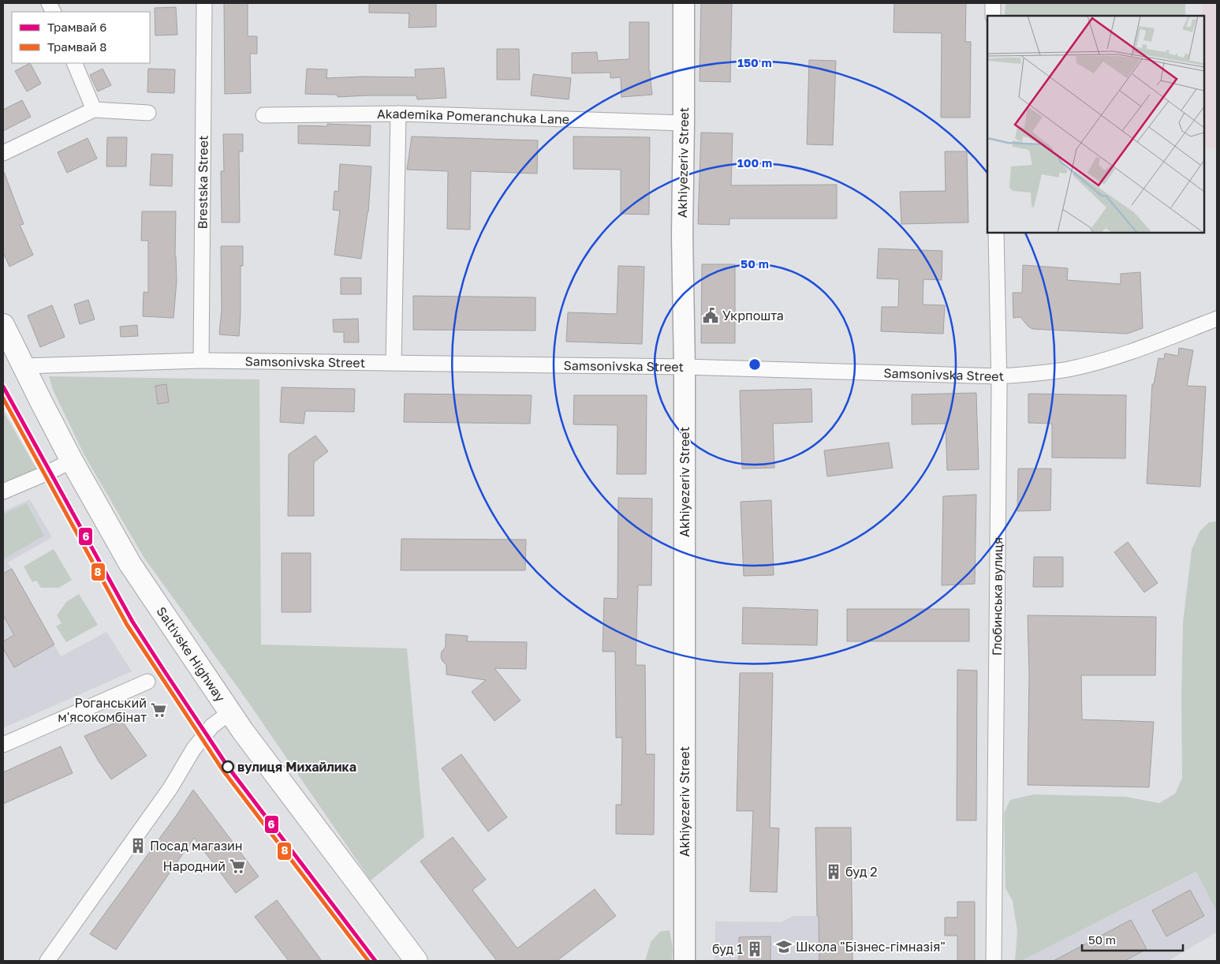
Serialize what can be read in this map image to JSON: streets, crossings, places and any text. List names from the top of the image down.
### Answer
{
  "streets": {
    "main road": ["Akhiyezeriv Street", "Saltivske Highway"],
    "street": [
      "Akademika Pomeranchuka Lane",
      "Brestska Street",
      "Samsonivska Street",
      "Глобинська вулиця"
    ]
  },
  "crossings": [
    ["Akademika Pomeranchuka Lane", "Akhiyezeriv Street"],
    ["Akhiyezeriv Street", "Samsonivska Street"],
    ["Brestska Street", "Samsonivska Street"],
    ["Samsonivska Street", "Глобинська вулиця"],
    ["Samsonivska Street", "Saltivske Highway"]
  ],
  "places": {
    "public building": ["Укрпошта"],
    "supermarket": ["Роганський м'ясокомбінат", "Народний"],
    "other": ["вулиця Михайлика"],
    "building": ["Посад магазин", "буд 2", "буд 1"],
    "school or university": ["Школа \"Бізнес-гімназія\""]
  },
  "lines": ["tram line 6", "tram line 8"],
  "legend": ["Трамвай 6", "Трамвай 8"],
  "scale_bar": "50 m",
  "rings": ["150 m", "100 m", "50 m"]
}
